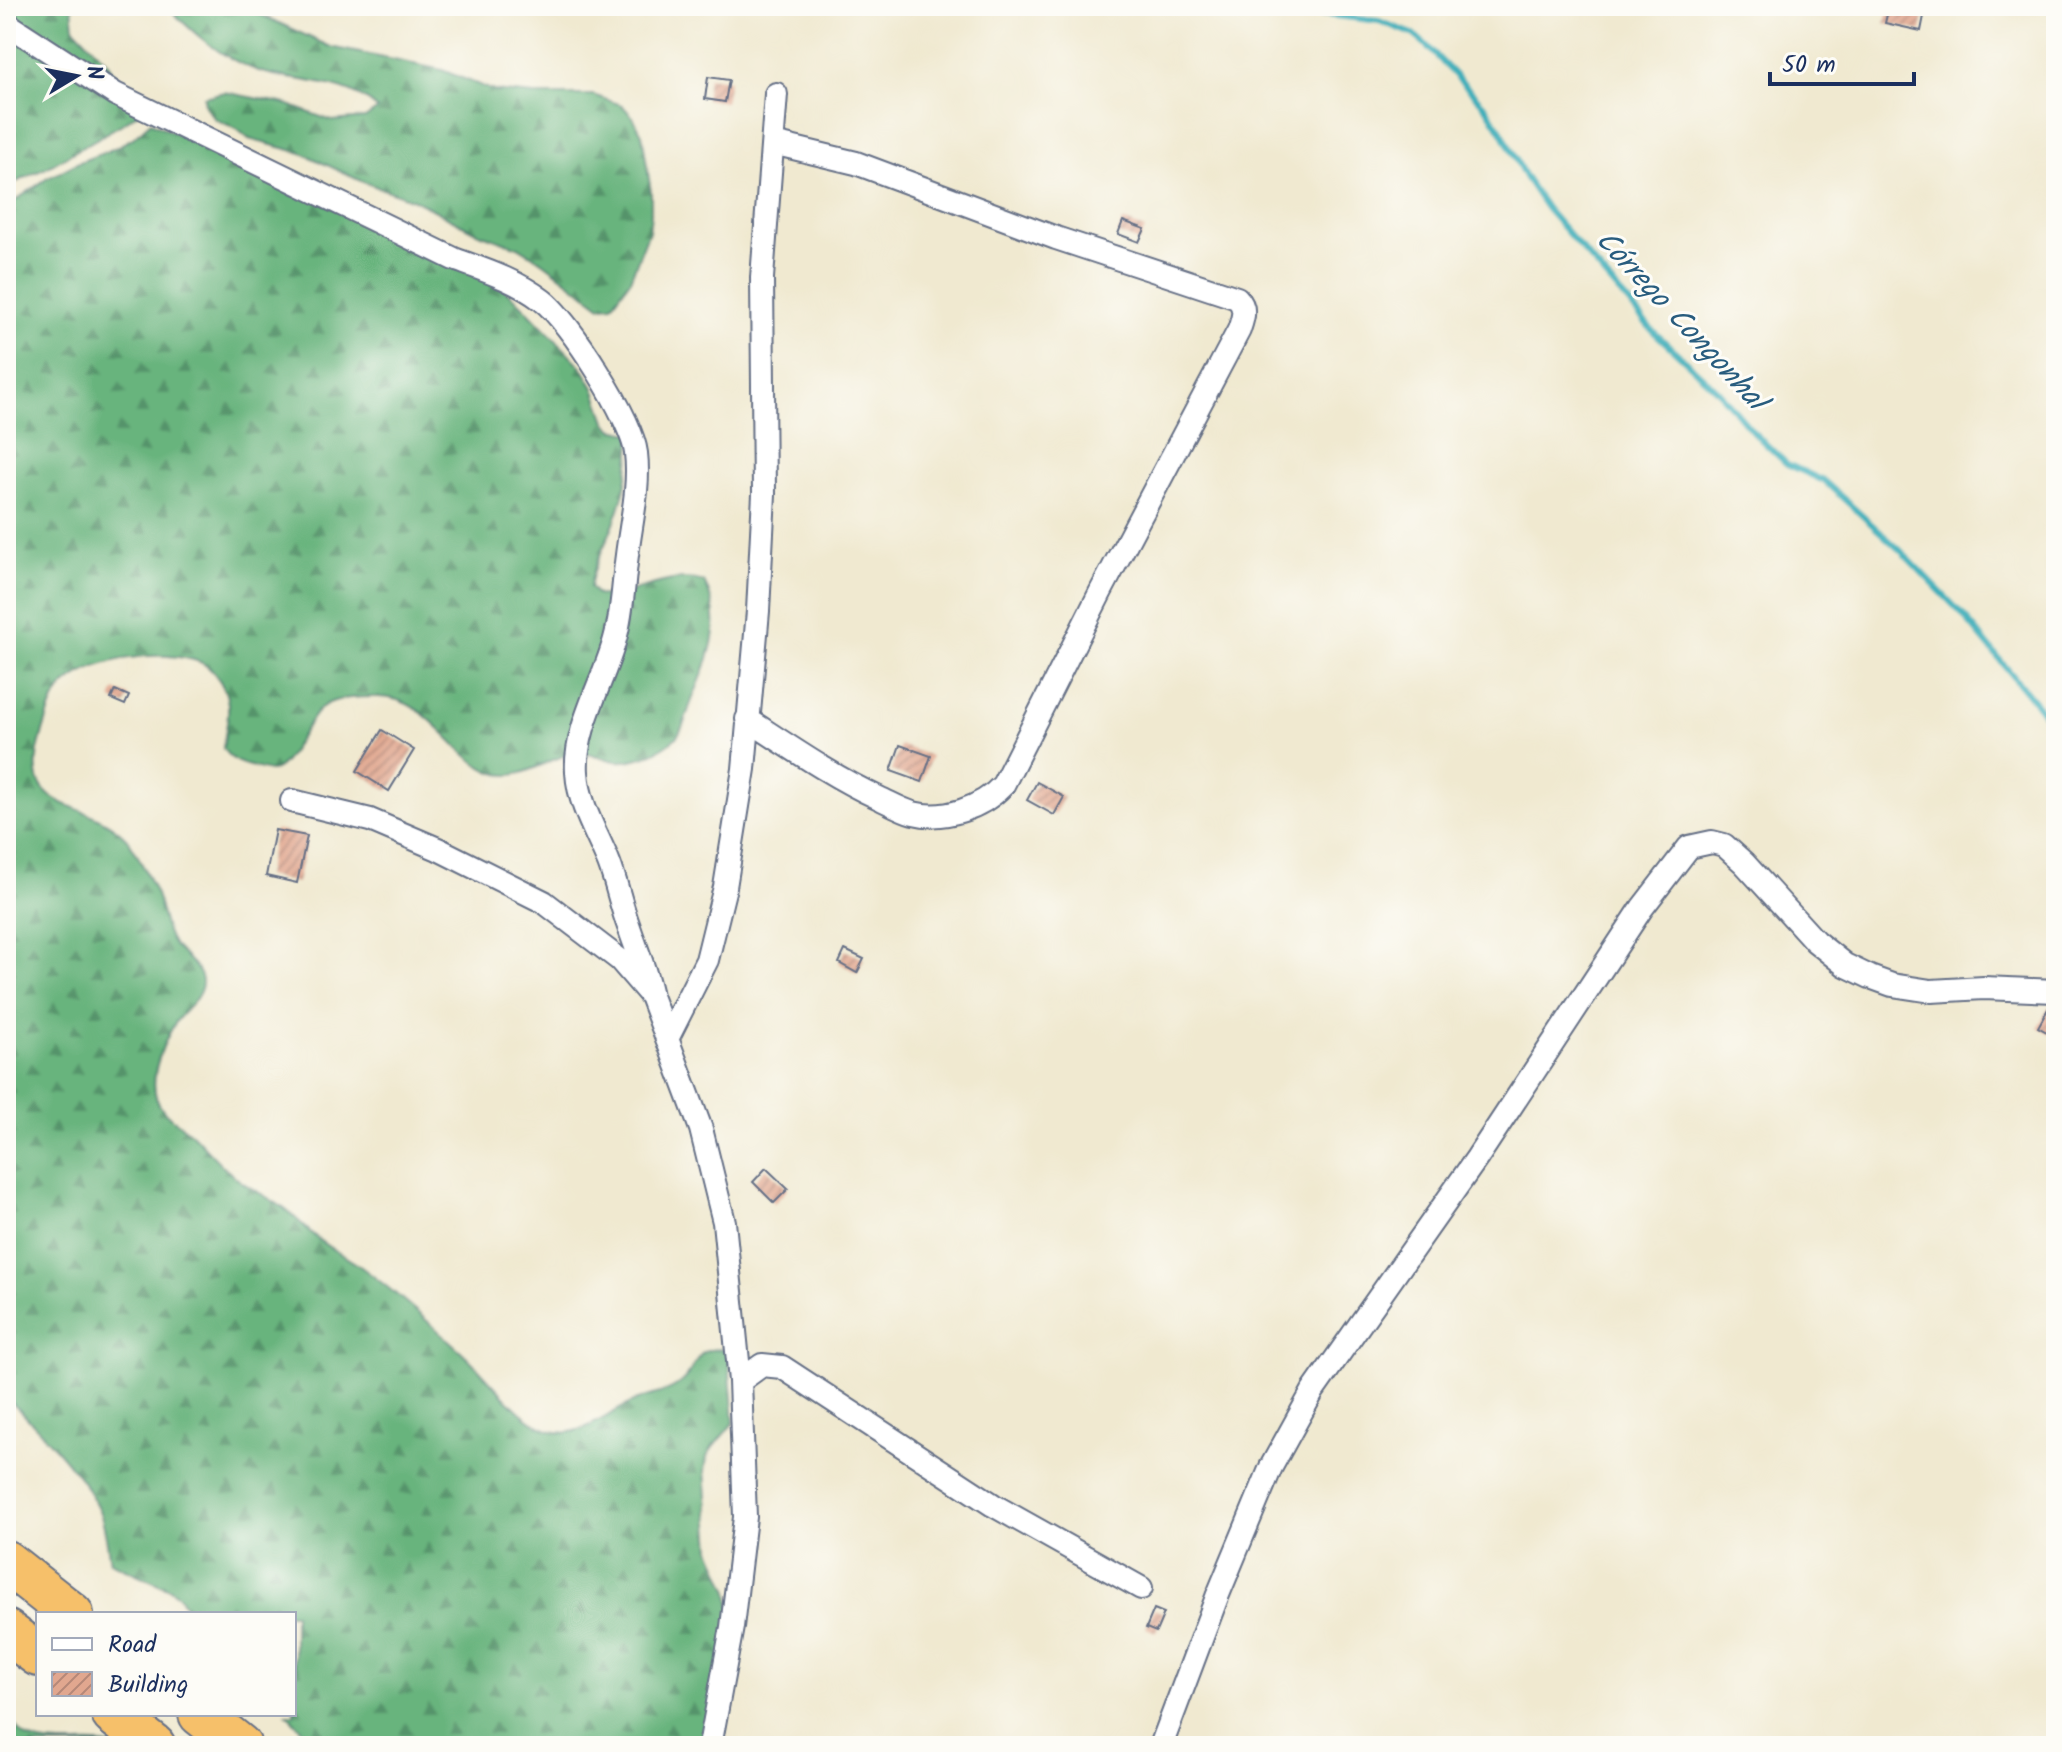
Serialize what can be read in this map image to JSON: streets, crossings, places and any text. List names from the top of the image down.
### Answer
{
  "water": ["Córrego Congonhal"],
  "legend": ["Road", "Building"],
  "scale_bar": "50 m",
  "north": "right"
}
